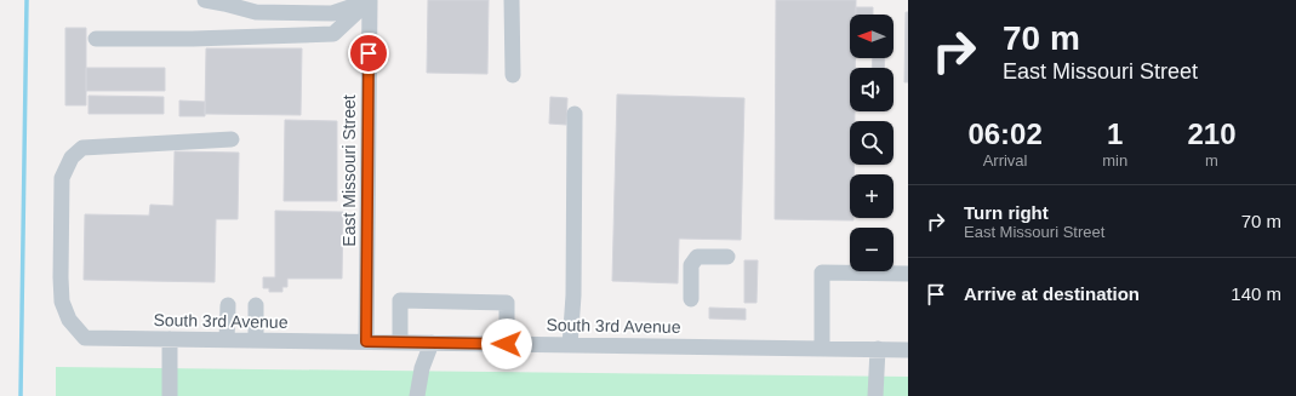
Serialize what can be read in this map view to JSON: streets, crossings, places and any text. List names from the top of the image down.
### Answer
{
  "streets": {
    "street": ["East Missouri Street", "South 3rd Avenue"]
  },
  "crossings": [
    ["East Missouri Street", "South 3rd Avenue"]
  ],
  "north": "left",
  "page": {
    "turn": ["70 m", "East Missouri Street"],
    "map_buttons": ["+", "−"],
    "eta": [
      "06:02",
      "Arrival",
      "1",
      "min",
      "210",
      "m"
    ],
    "list": [
      {
        "name": "Turn right",
        "note": "East Missouri Street",
        "value": "70 m"
      },
      {
        "name": "Arrive at destination",
        "value": "140 m"
      }
    ]
  }
}
